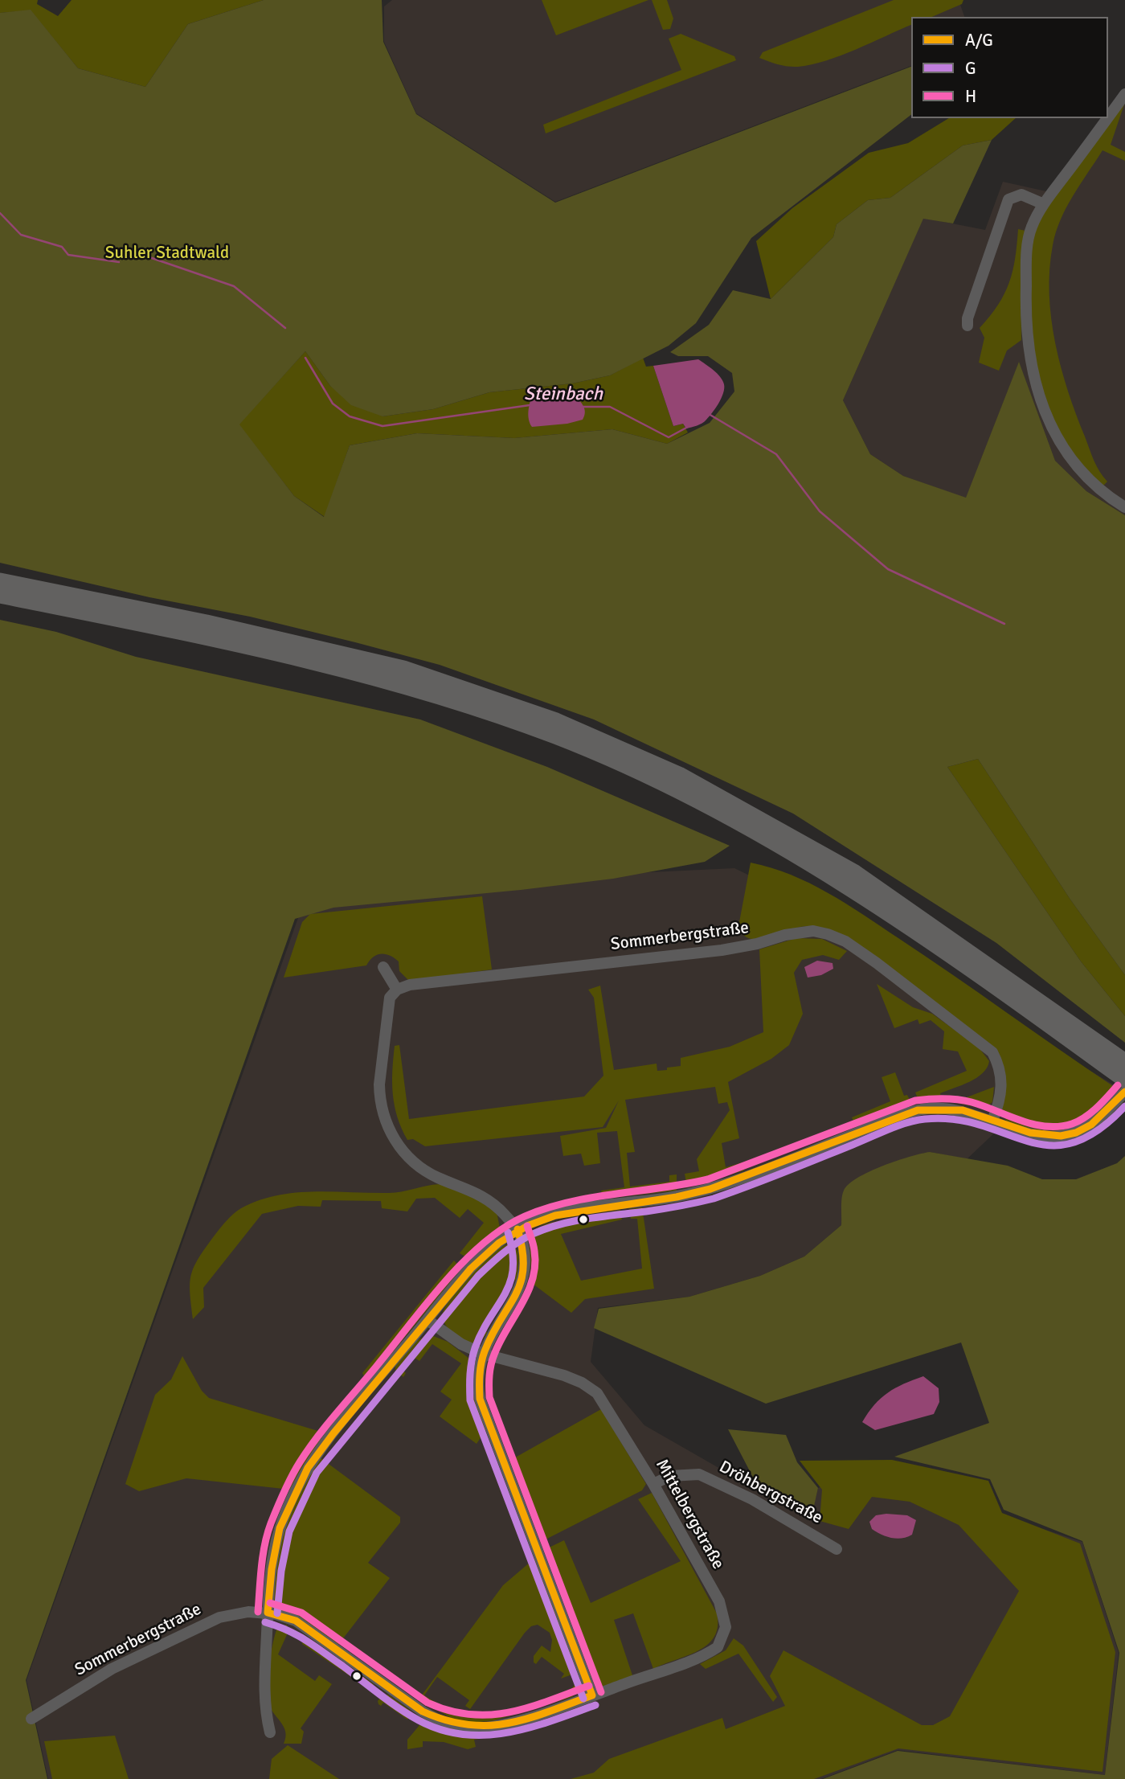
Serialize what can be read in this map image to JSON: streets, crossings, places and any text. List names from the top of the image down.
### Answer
{
  "streets": {
    "street": ["Sommerbergstraße", "Dröhbergstraße", "Mittelbergstraße"]
  },
  "crossings": [
    ["Sommerbergstraße", "Mittelbergstraße"],
    ["Dröhbergstraße", "Mittelbergstraße"]
  ],
  "water": ["Steinbach"],
  "parks": ["Suhler Stadtwald"],
  "lines": ["transit line H", "transit line A/G", "transit line G"],
  "legend": ["A/G", "G", "H"]
}
